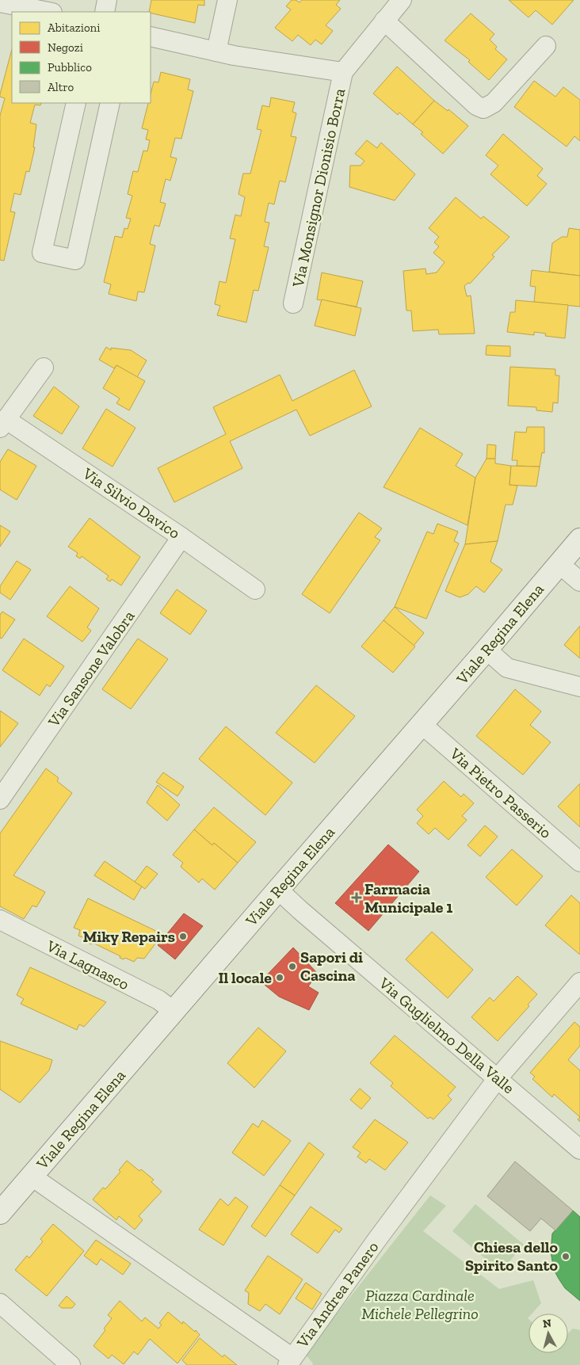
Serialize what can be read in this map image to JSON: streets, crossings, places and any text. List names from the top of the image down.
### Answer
{
  "streets": {
    "main road": ["Viale Regina Elena"],
    "street": [
      "Via Monsignor Dionisio Borra",
      "Via Silvio Davico",
      "Via Sansone Valobra",
      "Via Pietro Passerio",
      "Via Lagnasco",
      "Via Guglielmo Della Valle",
      "Via Andrea Panero"
    ]
  },
  "crossings": [
    ["Via Silvio Davico", "Via Sansone Valobra"],
    ["Viale Regina Elena", "Via Pietro Passerio"],
    ["Viale Regina Elena", "Via Lagnasco"],
    ["Viale Regina Elena", "Via Guglielmo Della Valle"],
    ["Viale Regina Elena", "Via Andrea Panero"],
    ["Via Guglielmo Della Valle", "Via Andrea Panero"]
  ],
  "parks": ["Piazza Cardinale Michele Pellegrino"],
  "places": {
    "health": ["Farmacia Municipale 1"],
    "other": [
      "Miky Repairs",
      "Sapori di Cascina",
      "Il locale",
      "Chiesa dello Spirito Santo"
    ]
  },
  "legend": [
    "Abitazioni",
    "Negozi",
    "Pubblico",
    "Altro"
  ],
  "north": "top"
}
